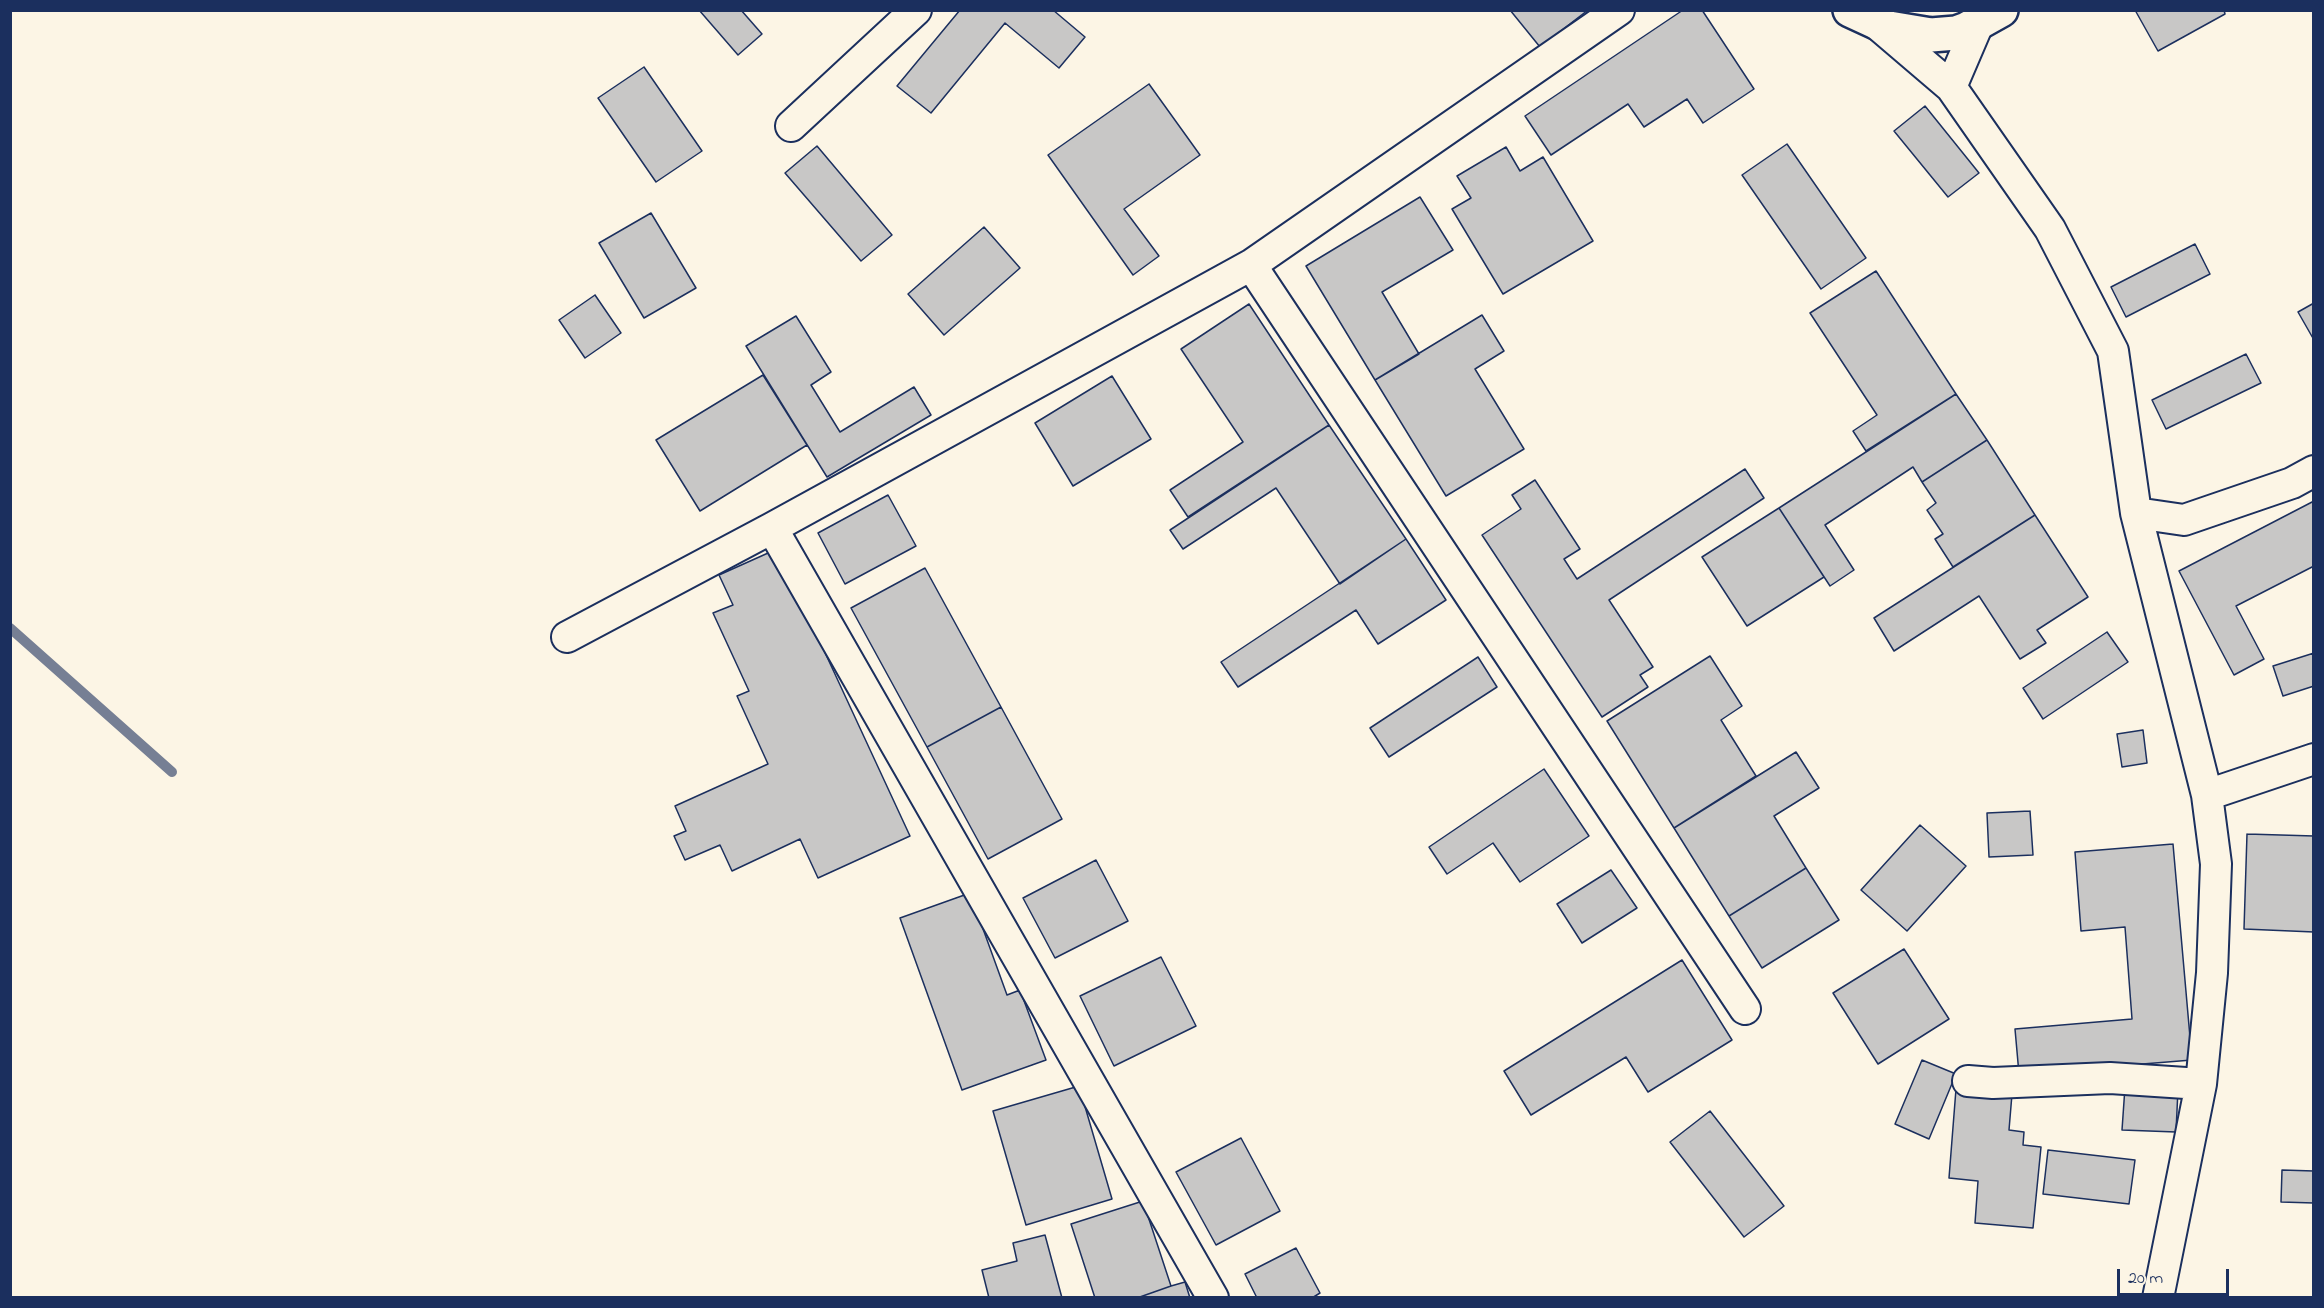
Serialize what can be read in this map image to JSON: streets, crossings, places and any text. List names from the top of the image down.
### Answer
{
  "scale_bar": "20 m"
}
